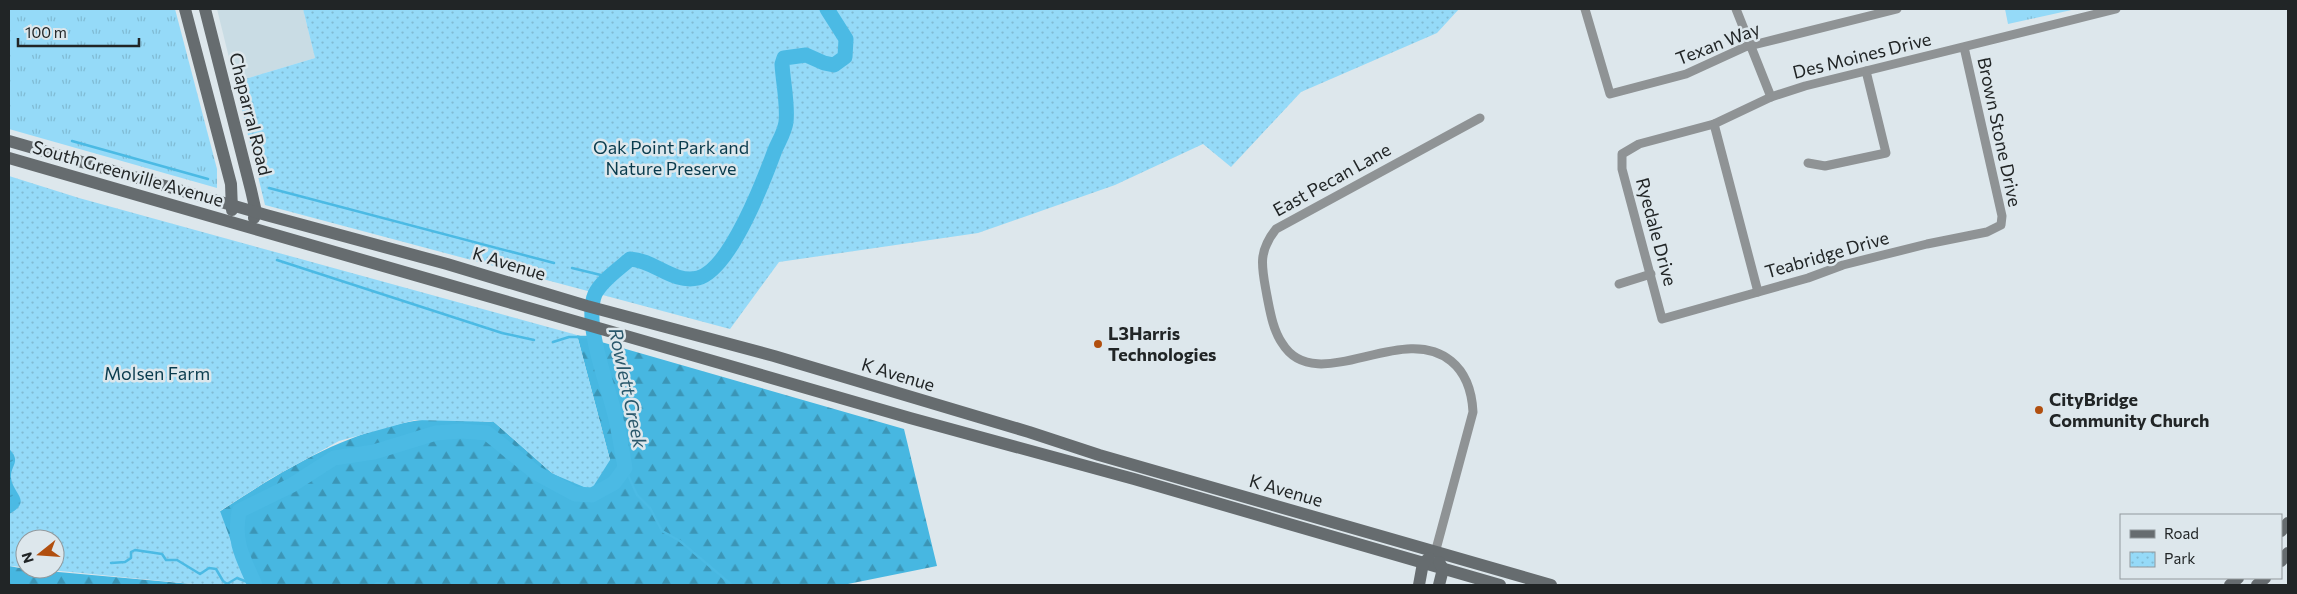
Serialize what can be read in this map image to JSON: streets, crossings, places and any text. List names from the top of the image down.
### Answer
{
  "streets": {
    "main road": ["Chaparral Road", "South Greenville Avenue", "K Avenue"],
    "street": [
      "Texan Way",
      "Des Moines Drive",
      "Brown Stone Drive",
      "East Pecan Lane",
      "Ryedale Drive",
      "Teabridge Drive"
    ]
  },
  "crossings": [
    ["Des Moines Drive", "Brown Stone Drive"],
    ["Des Moines Drive", "Ryedale Drive"],
    ["Chaparral Road", "South Greenville Avenue"],
    ["Chaparral Road", "K Avenue"],
    ["Brown Stone Drive", "Teabridge Drive"],
    ["South Greenville Avenue", "K Avenue"],
    ["East Pecan Lane", "K Avenue"],
    ["Ryedale Drive", "Teabridge Drive"]
  ],
  "water": ["Rowlett Creek"],
  "parks": ["Oak Point Park and Nature Preserve", "Molsen Farm"],
  "places": ["L3Harris Technologies", "CityBridge Community Church"],
  "legend": ["Road", "Park"],
  "scale_bar": "100 m",
  "north": "left"
}
